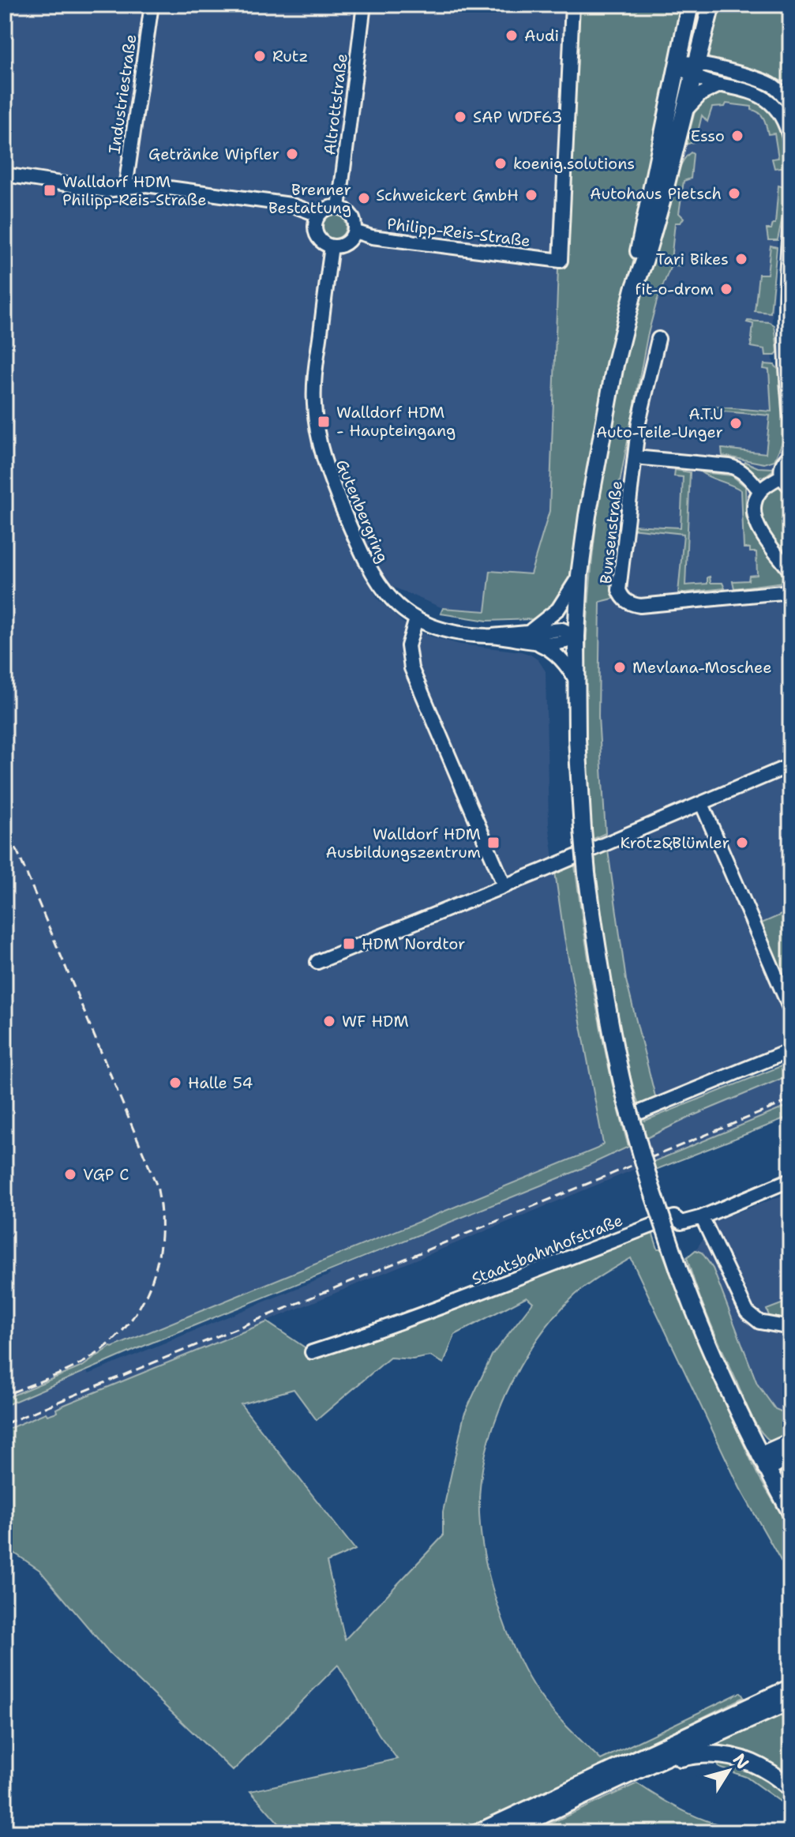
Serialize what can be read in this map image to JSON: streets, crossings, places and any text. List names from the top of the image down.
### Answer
{
  "streets": {
    "street": [
      "Industriestraße",
      "Altrottstraße",
      "Philipp-Reis-Straße",
      "Gutenbergring",
      "Bunsenstraße",
      "Staatsbahnhofstraße"
    ]
  },
  "crossings": [
    ["Altrottstraße", "Philipp-Reis-Straße"],
    ["Altrottstraße", "Gutenbergring"],
    ["Philipp-Reis-Straße", "Gutenbergring"]
  ],
  "places": {
    "other": [
      "Audi",
      "Rutz",
      "SAP WDF63",
      "Esso",
      "Getränke Wipfler",
      "koenig.solutions",
      "Autohaus Pietsch",
      "Schweickert GmbH",
      "Brenner Bestattung",
      "Tari Bikes",
      "fit-o-drom",
      "A.T.U Auto-Teile-Unger",
      "Mevlana-Moschee",
      "Krotz&Blümler",
      "WF HDM",
      "Halle 54",
      "VGP C"
    ],
    "transit": [
      "Walldorf HDM Philipp-Reis-Straße",
      "Walldorf HDM - Haupteingang",
      "Walldorf HDM Ausbildungszentrum",
      "HDM Nordtor"
    ]
  },
  "north": "top right"
}
